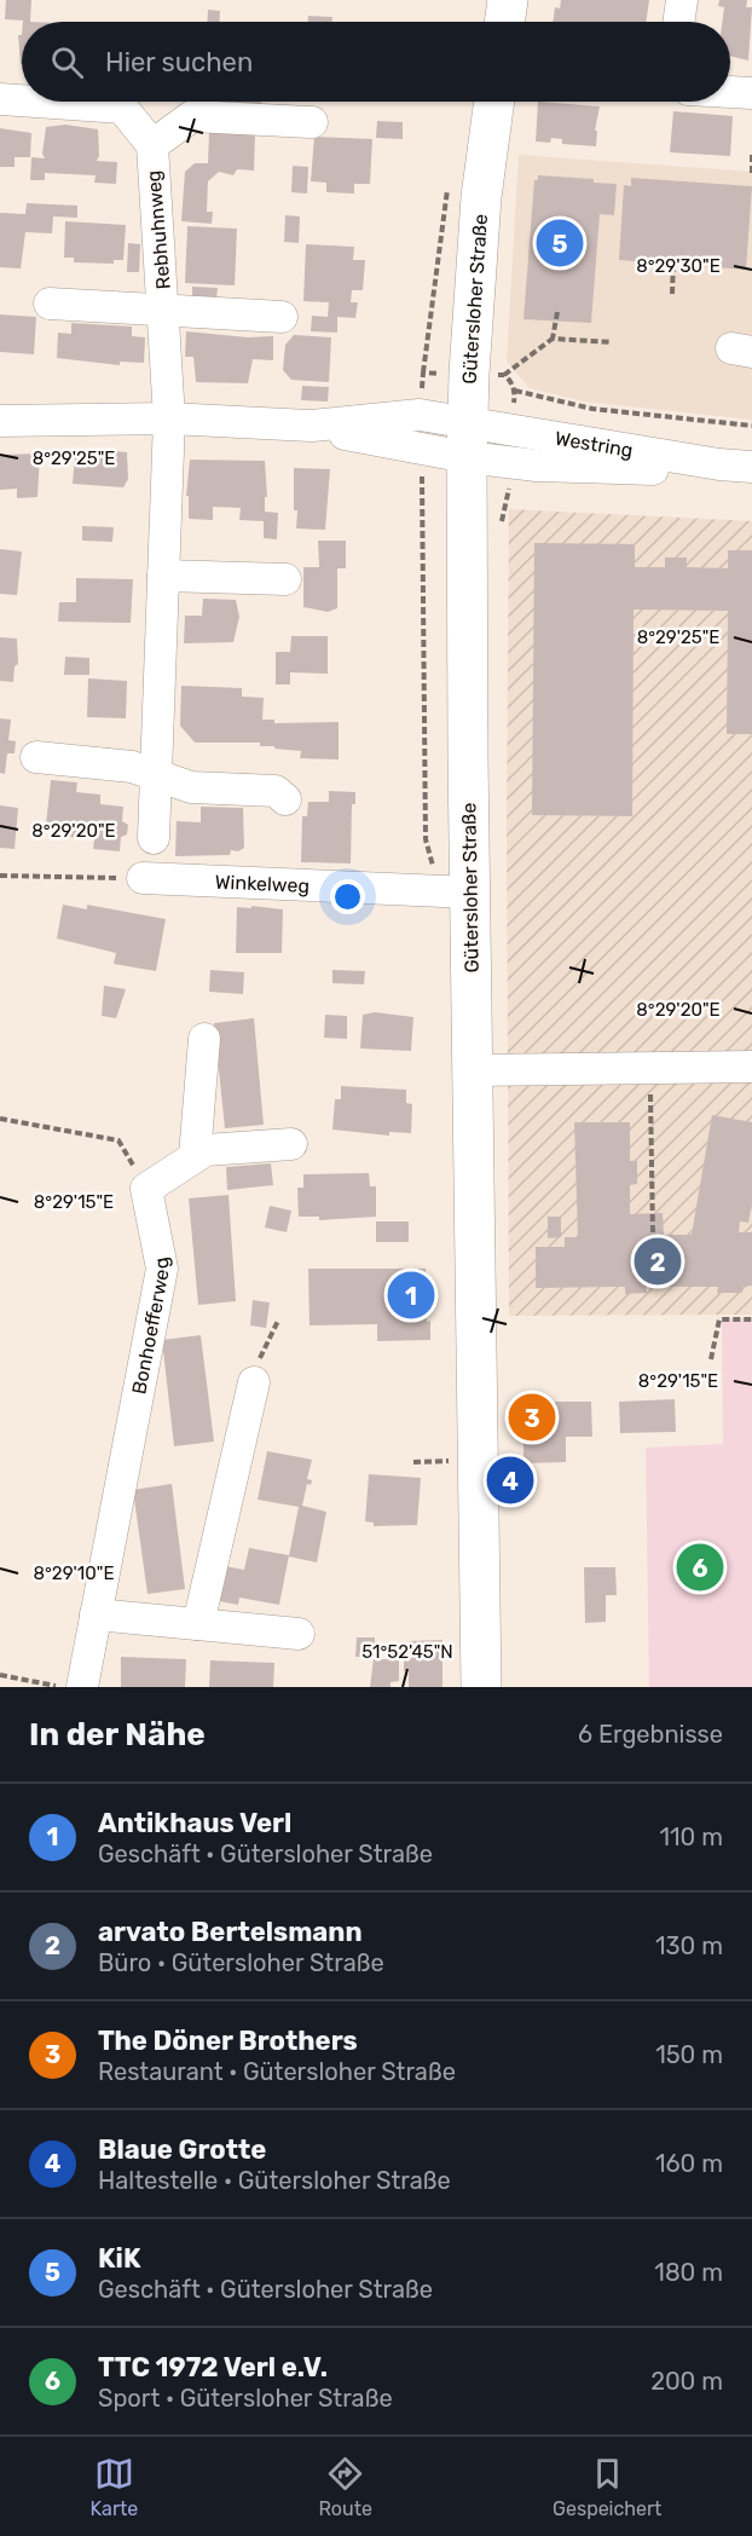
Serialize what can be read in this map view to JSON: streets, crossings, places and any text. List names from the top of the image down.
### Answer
{
  "streets": {
    "main road": ["Gütersloher Straße"],
    "street": [
      "Rebhuhnweg",
      "Westring",
      "Winkelweg",
      "Bonhoefferweg"
    ]
  },
  "crossings": [
    ["Gütersloher Straße", "Westring"],
    ["Gütersloher Straße", "Winkelweg"]
  ],
  "page": {
    "search": "Hier suchen",
    "pins": [
      "5",
      "2",
      "1",
      "3",
      "4",
      "6"
    ],
    "heading": ["In der Nähe", "6 Ergebnisse"],
    "list": [
      {
        "mark": "1",
        "name": "Antikhaus Verl",
        "note": "Geschäft · Gütersloher Straße",
        "value": "110 m"
      },
      {
        "mark": "2",
        "name": "arvato Bertelsmann",
        "note": "Büro · Gütersloher Straße",
        "value": "130 m"
      },
      {
        "mark": "3",
        "name": "The Döner Brothers",
        "note": "Restaurant · Gütersloher Straße",
        "value": "150 m"
      },
      {
        "mark": "4",
        "name": "Blaue Grotte",
        "note": "Haltestelle · Gütersloher Straße",
        "value": "160 m"
      },
      {
        "mark": "5",
        "name": "KiK",
        "note": "Geschäft · Gütersloher Straße",
        "value": "180 m"
      },
      {
        "mark": "6",
        "name": "TTC 1972 Verl e.V.",
        "note": "Sport · Gütersloher Straße",
        "value": "200 m"
      }
    ],
    "nav": ["Karte", "Route", "Gespeichert"]
  },
  "coordinates": [
    "8°29'30\"E",
    "8°29'25\"E",
    "8°29'20\"E",
    "8°29'15\"E",
    "8°29'10\"E",
    "51°52'45\"N"
  ]
}
